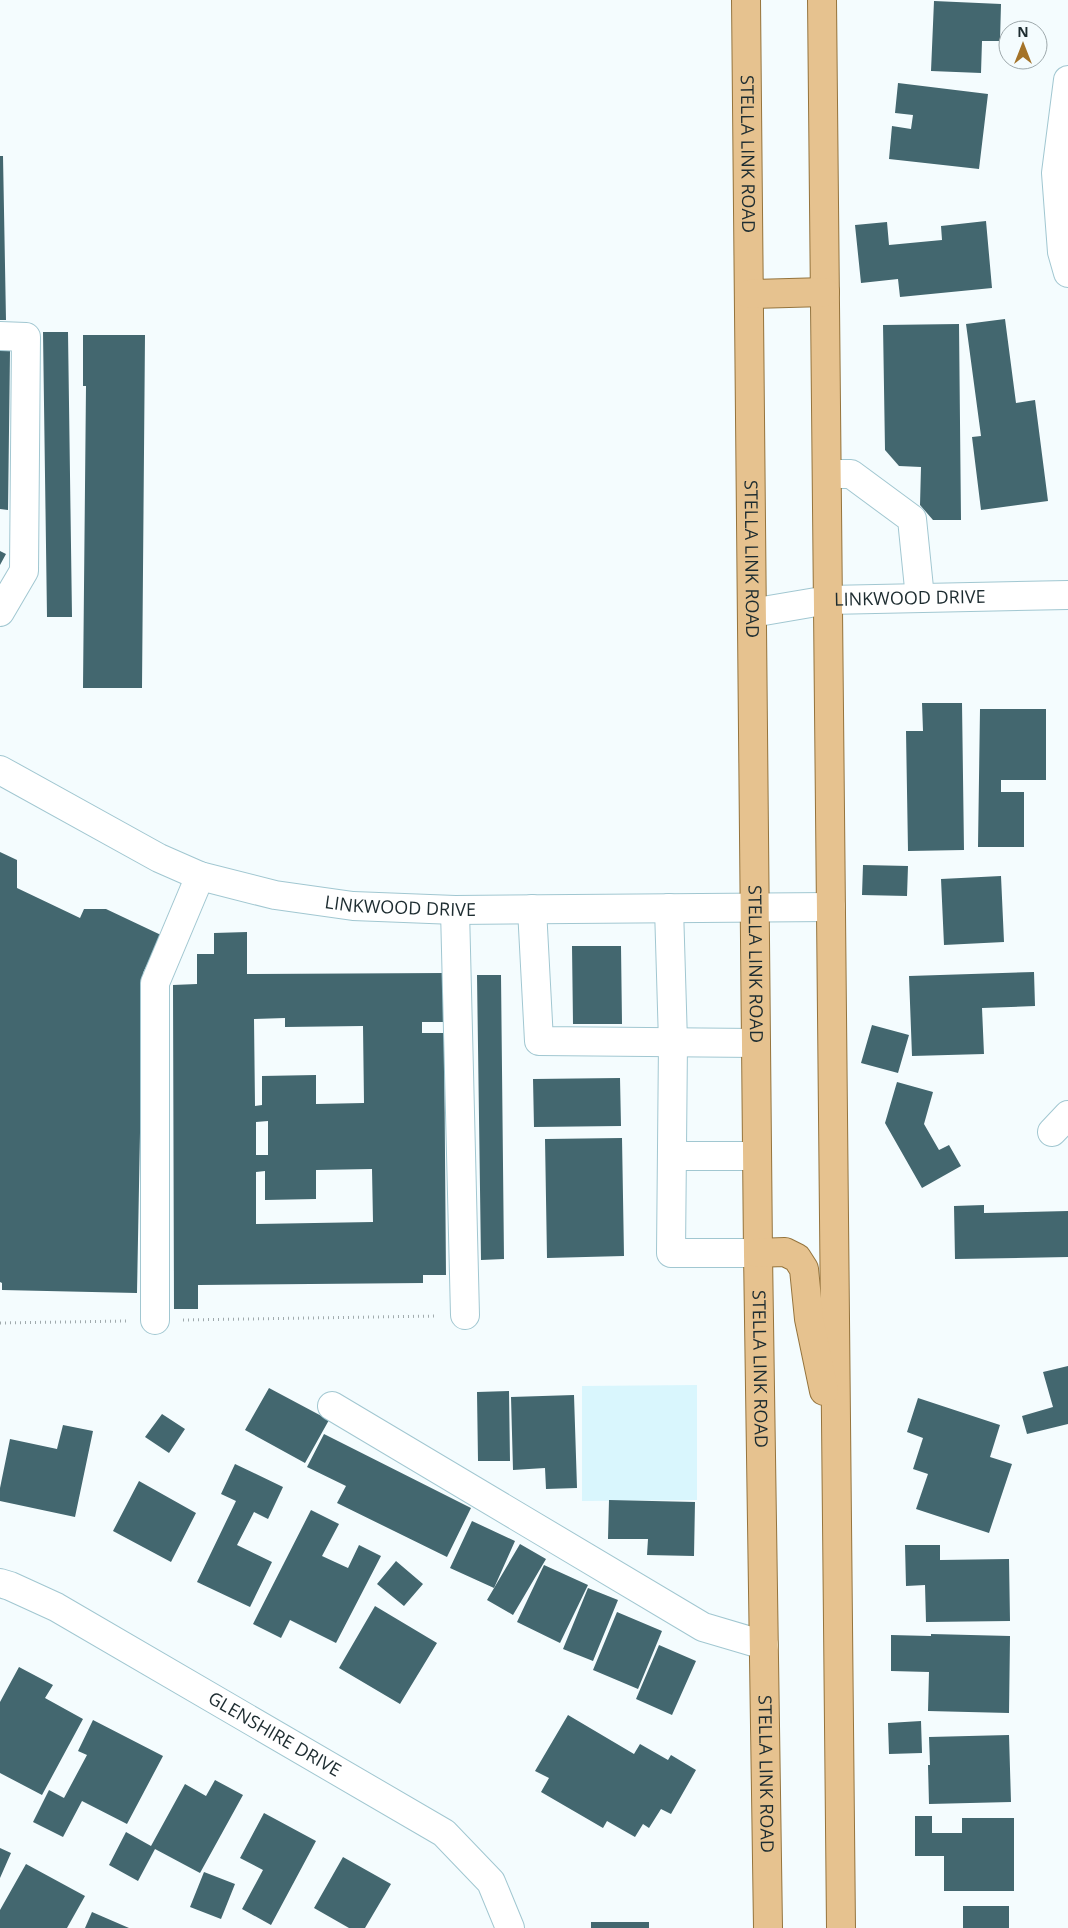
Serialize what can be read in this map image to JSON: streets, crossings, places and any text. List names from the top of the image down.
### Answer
{
  "streets": {
    "main road": ["STELLA LINK ROAD"],
    "street": ["LINKWOOD DRIVE", "GLENSHIRE DRIVE"]
  },
  "crossings": [
    ["STELLA LINK ROAD", "LINKWOOD DRIVE"]
  ],
  "north": "top"
}
